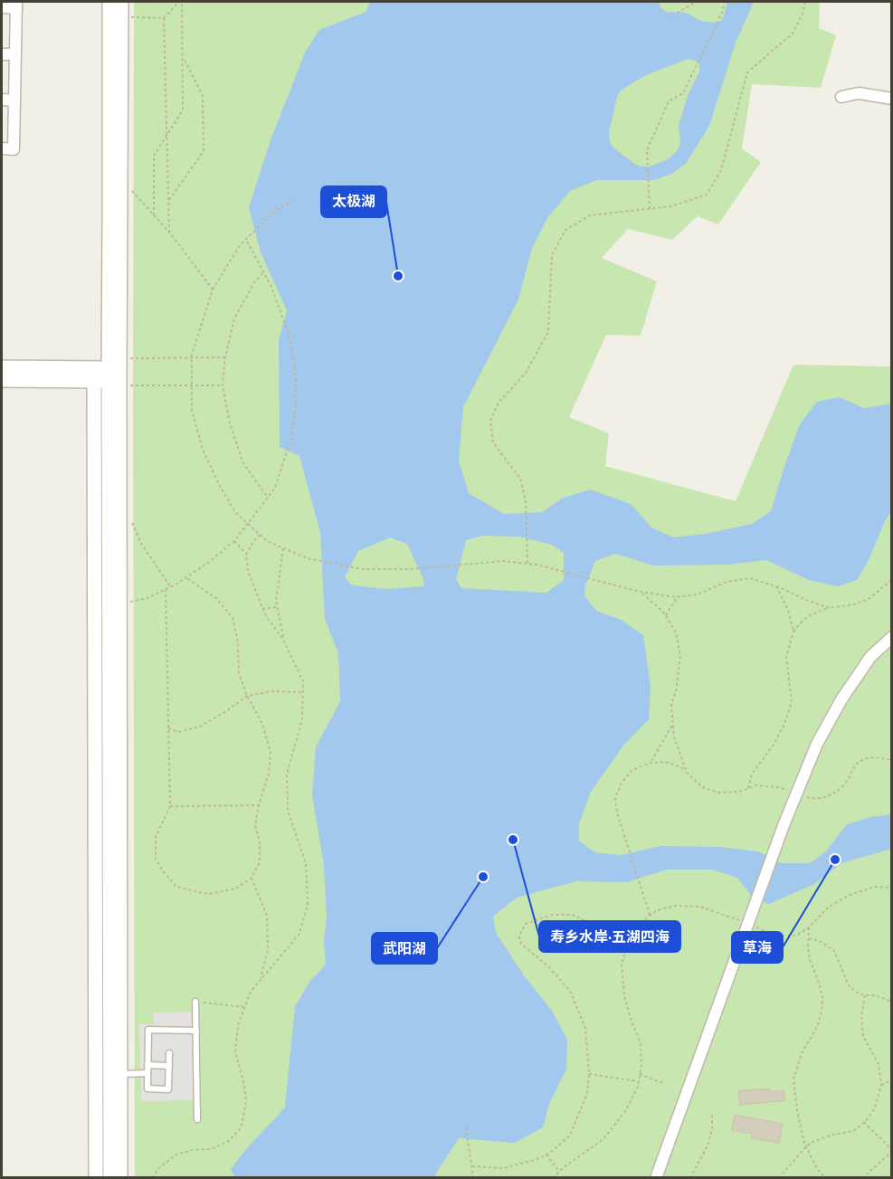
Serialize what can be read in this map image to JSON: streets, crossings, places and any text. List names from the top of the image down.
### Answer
{
  "places": [
    "太极湖",
    "寿乡水岸·五湖四海",
    "草海",
    "武阳湖"
  ]
}
